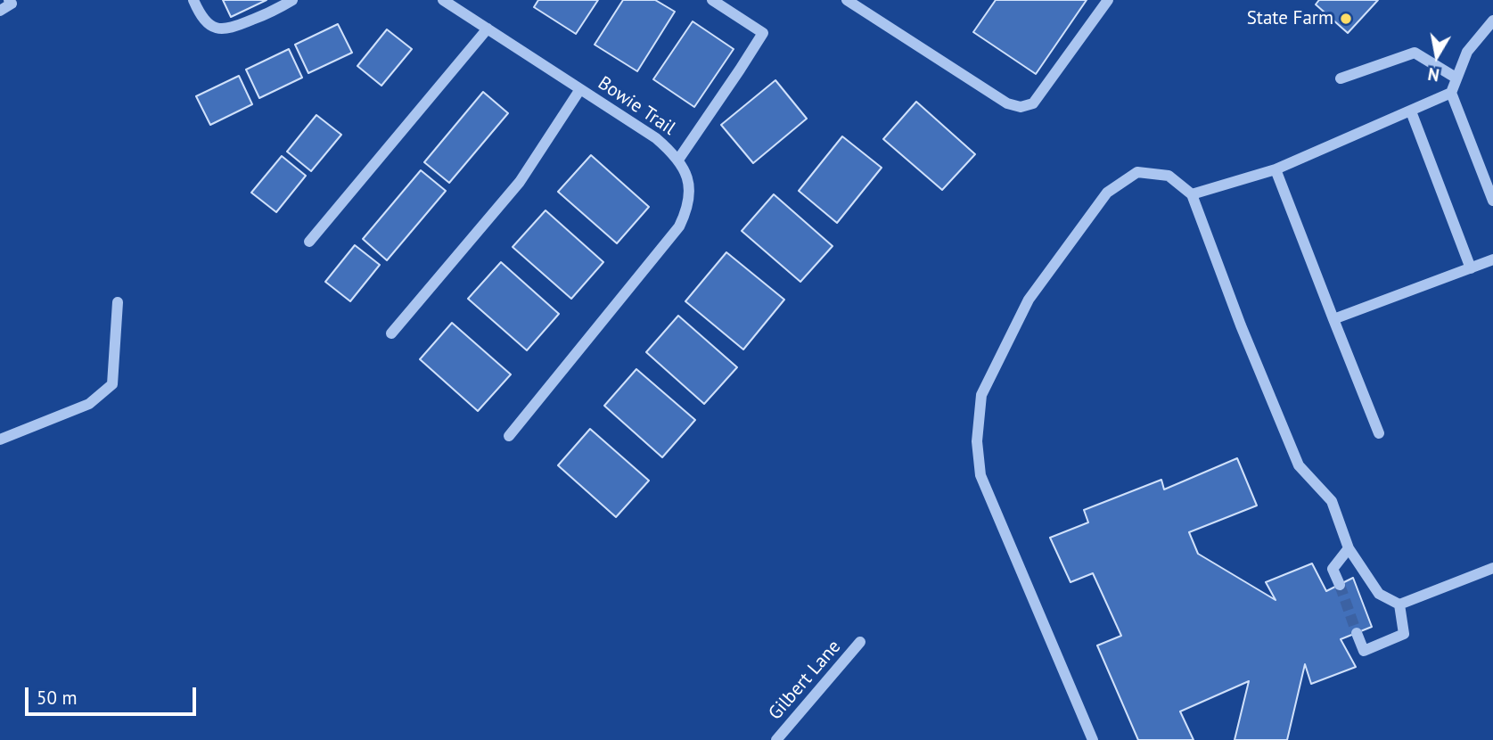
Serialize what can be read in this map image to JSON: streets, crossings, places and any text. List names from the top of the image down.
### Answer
{
  "streets": {
    "street": ["Bowie Trail", "Gilbert Lane"]
  },
  "places": ["State Farm"],
  "scale_bar": "50 m",
  "north": "bottom"
}
